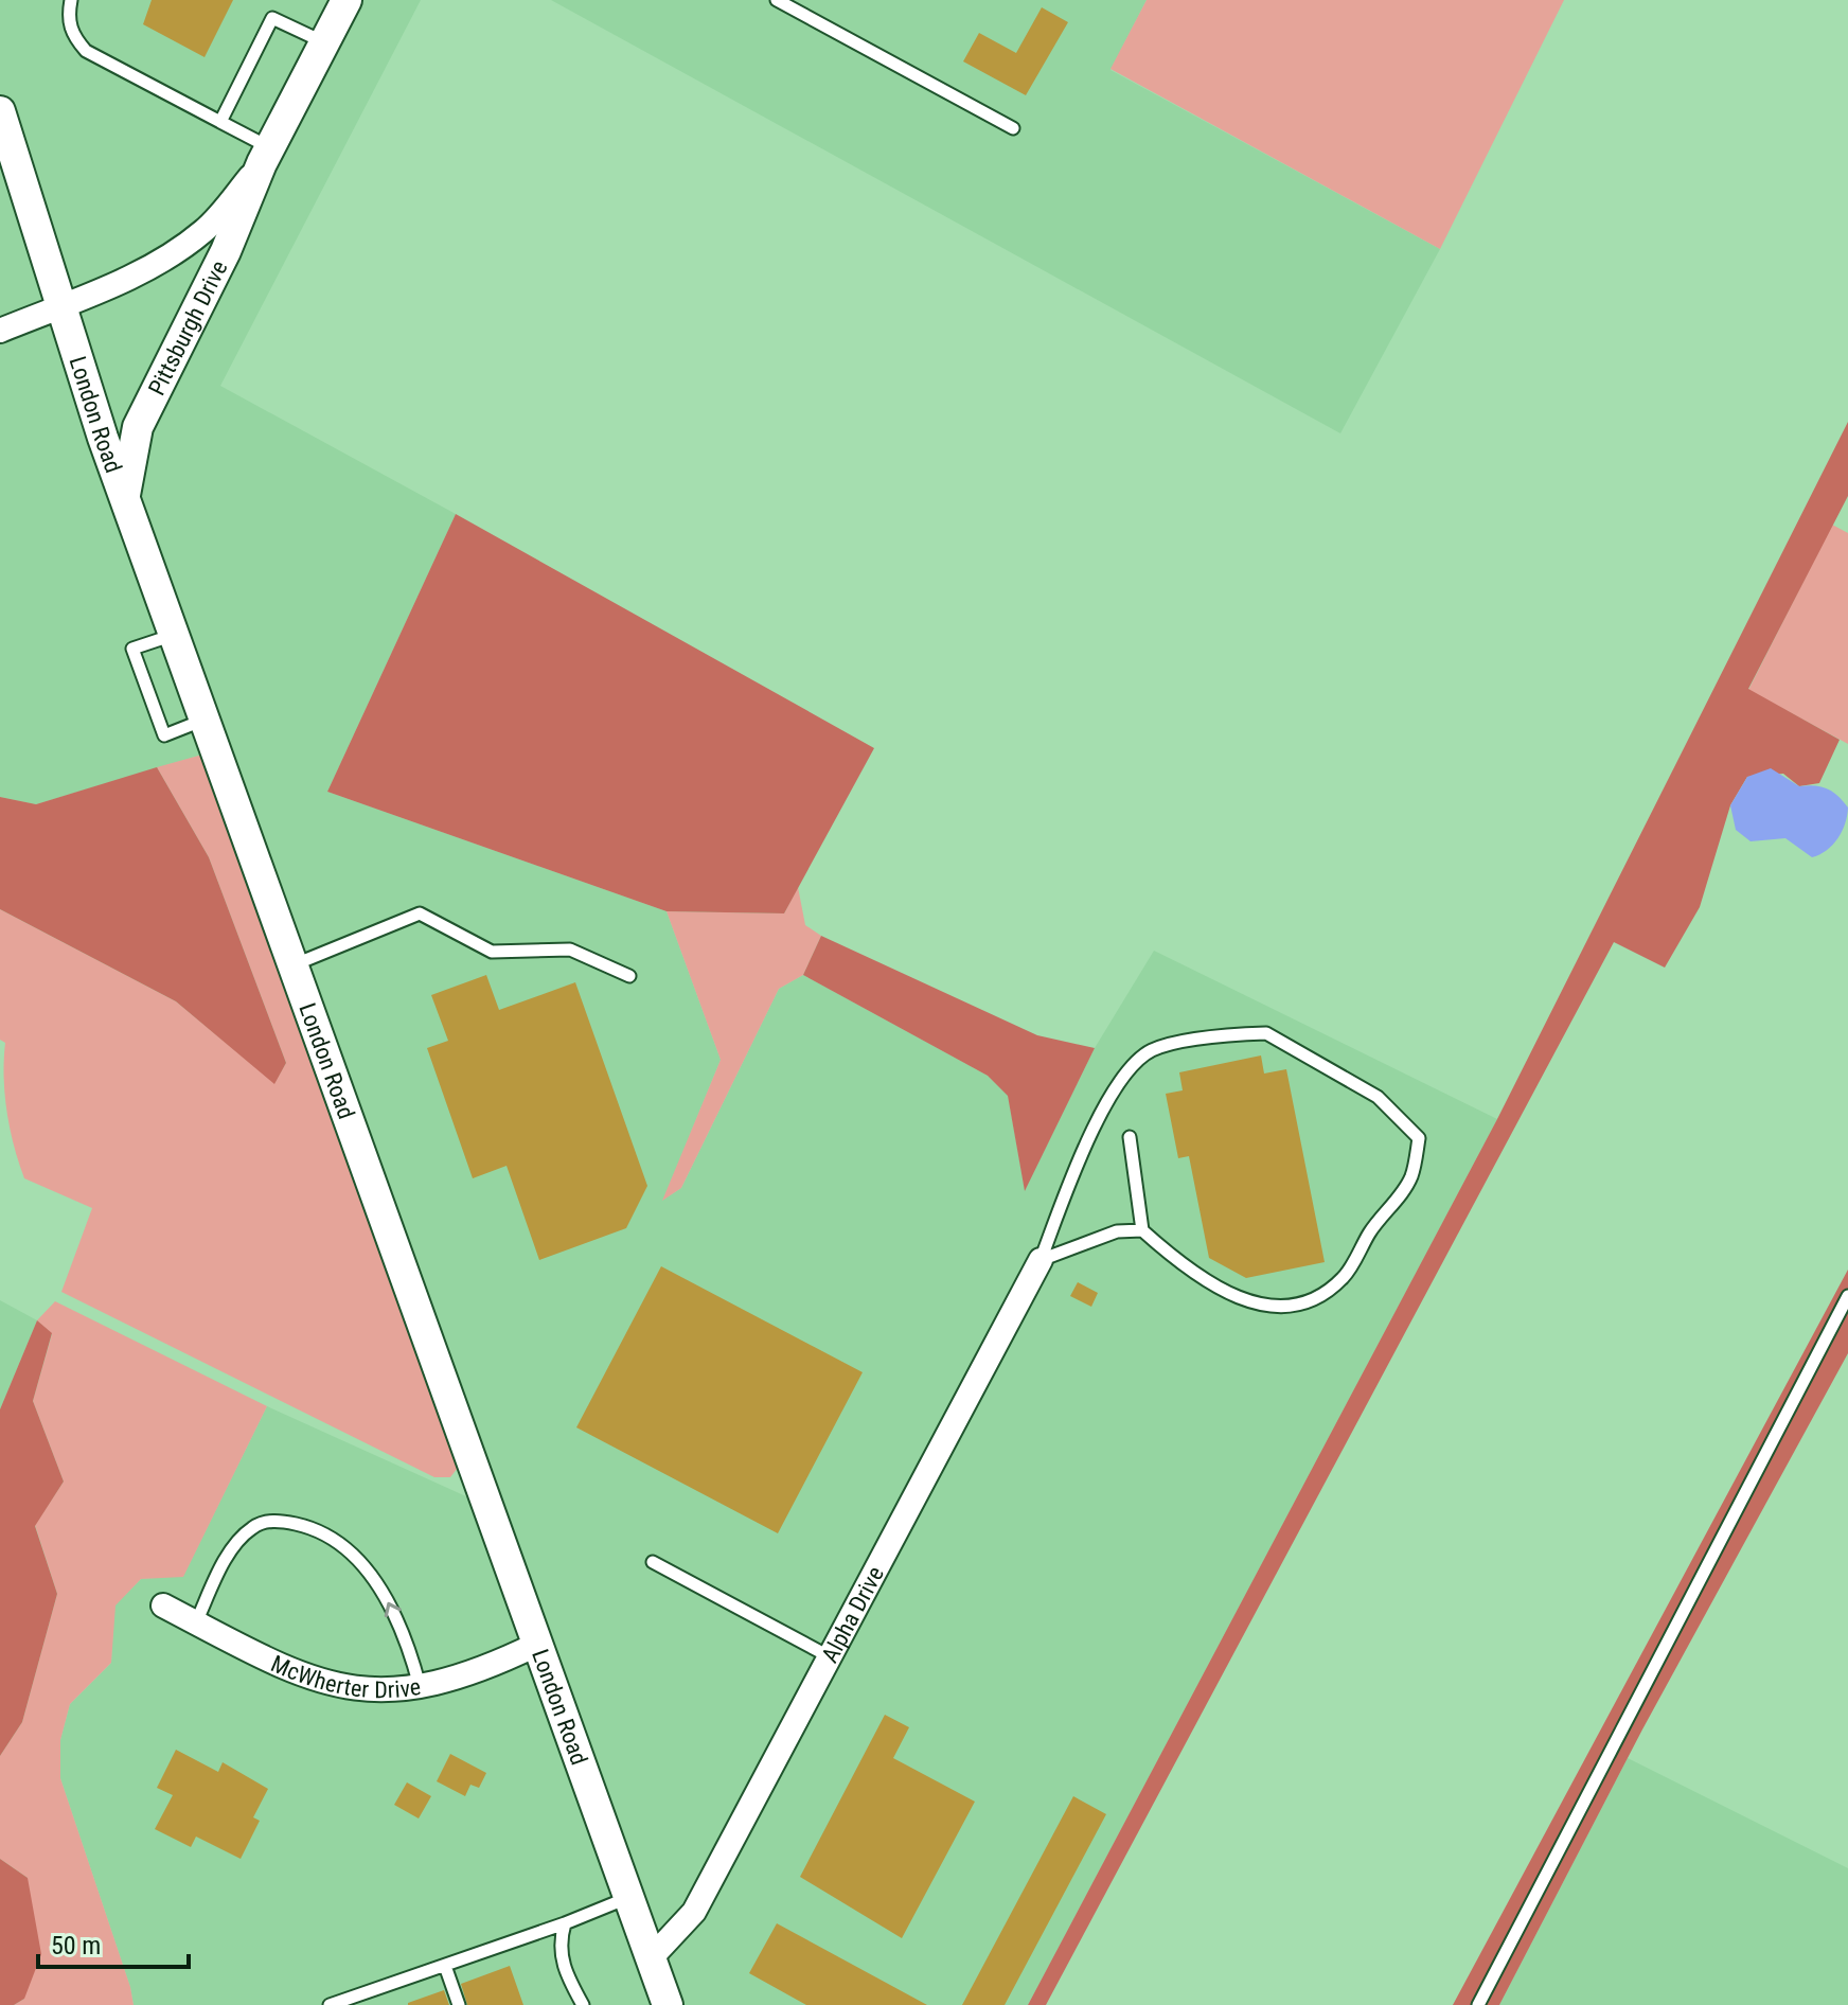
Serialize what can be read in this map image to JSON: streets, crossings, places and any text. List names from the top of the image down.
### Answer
{
  "streets": {
    "street": [
      "Pittsburgh Drive",
      "London Road",
      "Alpha Drive",
      "McWherter Drive"
    ]
  },
  "crossings": [
    ["Pittsburgh Drive", "London Road"],
    ["London Road", "Alpha Drive"],
    ["London Road", "McWherter Drive"]
  ],
  "scale_bar": "50 m"
}
